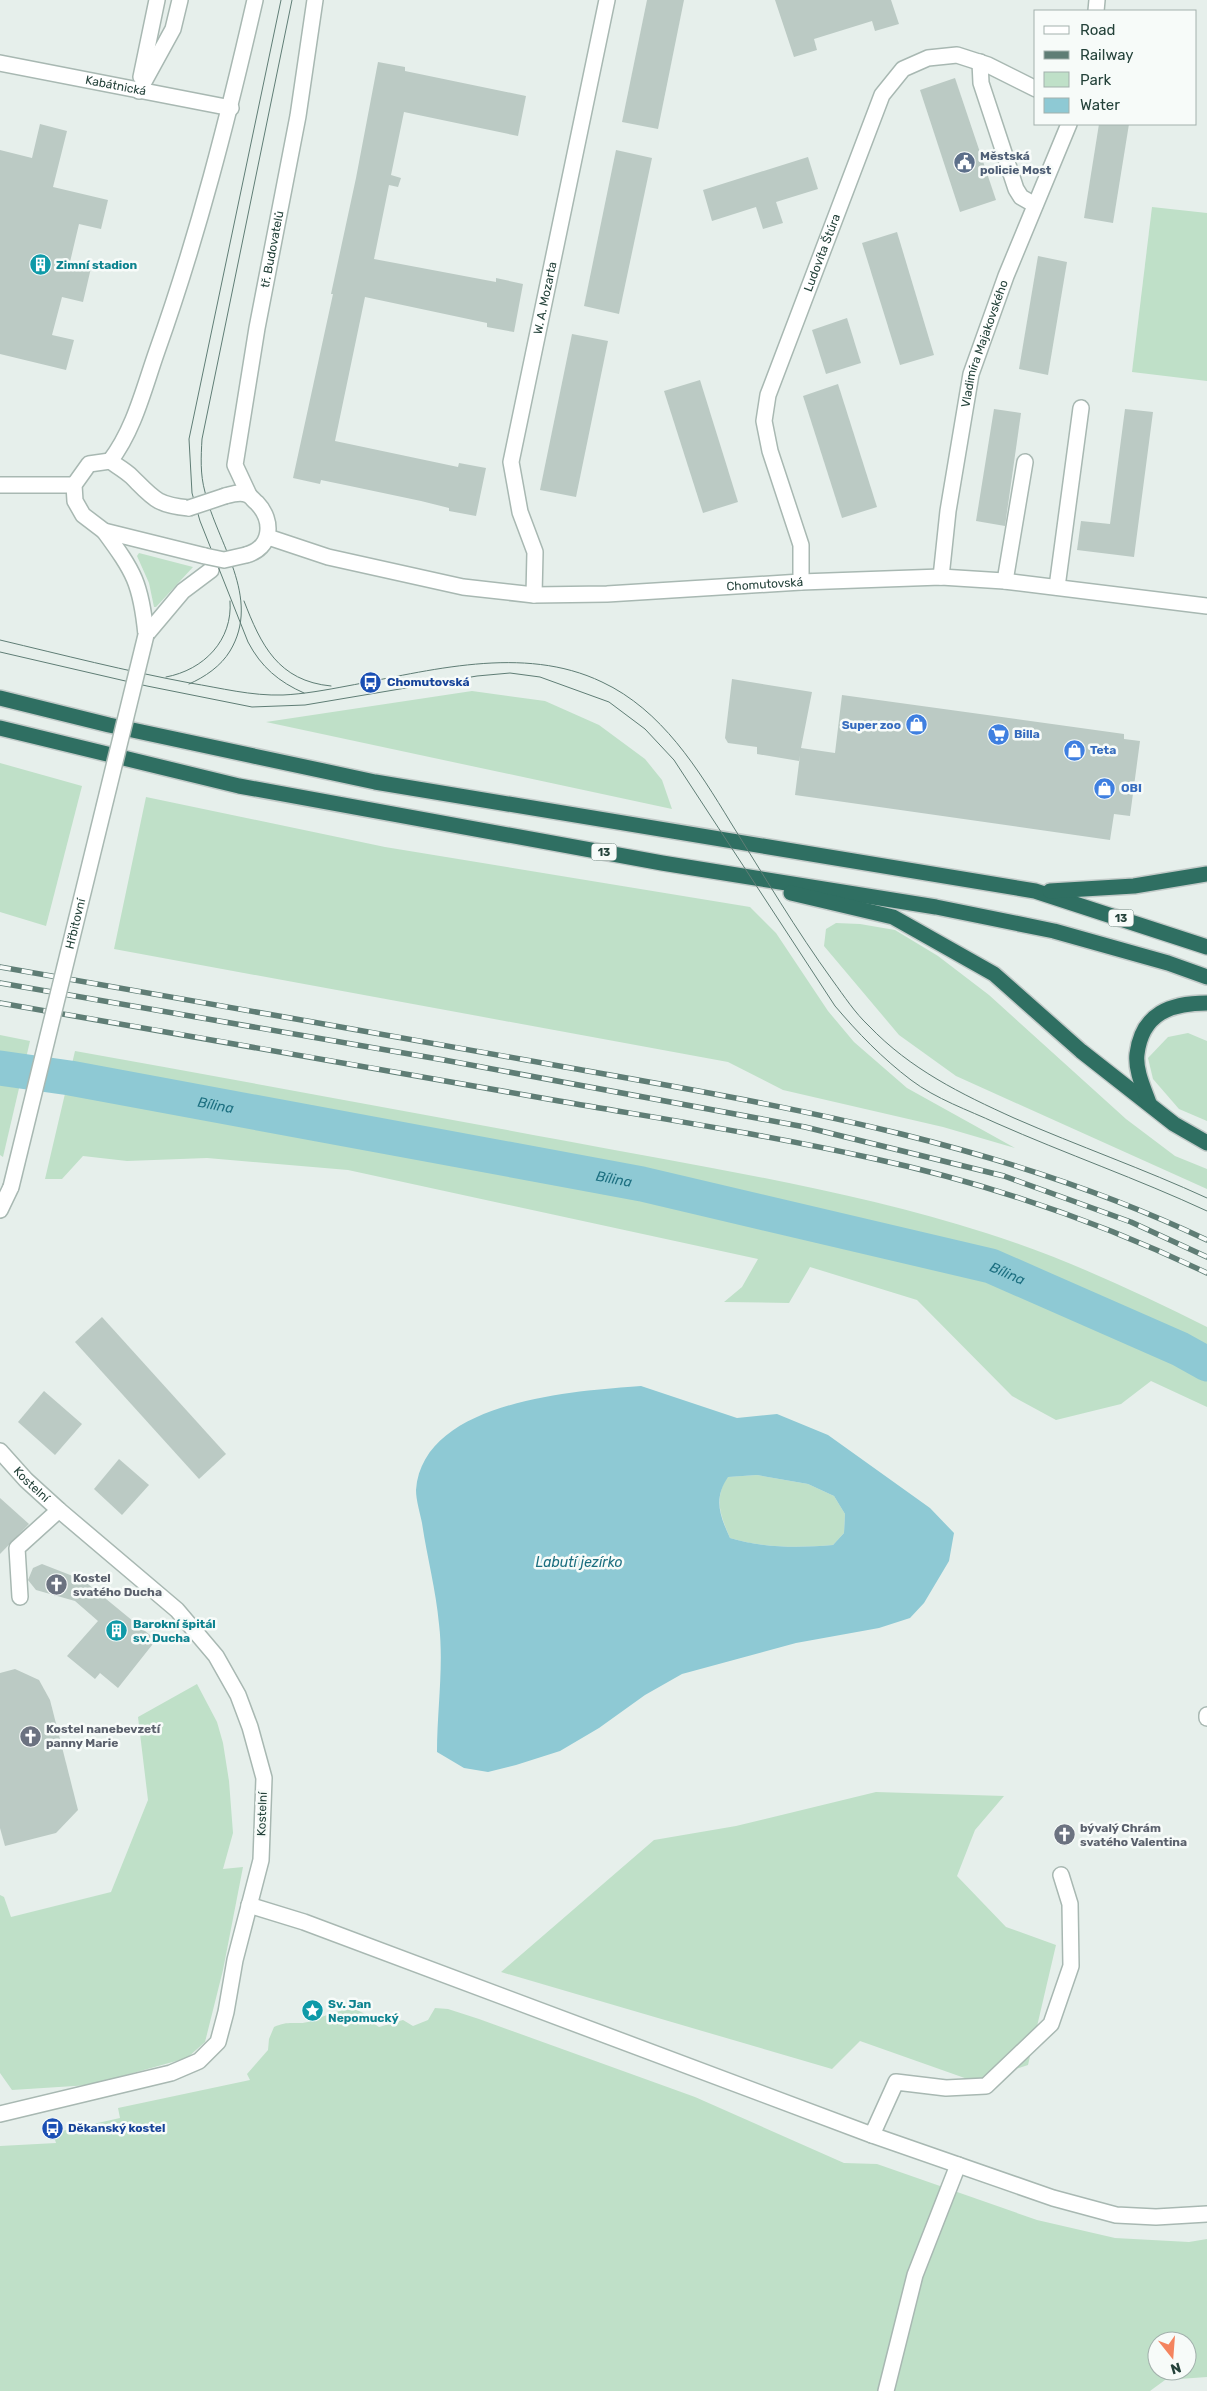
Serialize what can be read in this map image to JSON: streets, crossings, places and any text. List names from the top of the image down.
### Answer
{
  "streets": {
    "highway": ["13"],
    "street": [
      "Kabátnická",
      "tř. Budovatelů",
      "Ludovíta Štúra",
      "W. A. Mozarta",
      "Vladimíra Majakovského",
      "Chomutovská",
      "Hřbitovní",
      "Kostelní"
    ]
  },
  "crossings": [
    ["Ludovíta Štúra", "Chomutovská"],
    ["W. A. Mozarta", "Chomutovská"],
    ["Vladimíra Majakovského", "Chomutovská"]
  ],
  "water": ["Bílina", "Labutí jezírko"],
  "places": {
    "public building": ["Městská policie Most"],
    "building": ["Zimní stadion", "Barokní špitál sv. Ducha"],
    "bus stop": ["Chomutovská", "Děkanský kostel"],
    "shop": ["Super zoo", "Teta", "OBI"],
    "supermarket": ["Billa"],
    "church": ["Kostel svatého Ducha", "Kostel nanebevzetí panny Marie", "bývalý Chrám svatého Valentina"],
    "place": ["Sv. Jan Nepomucký"]
  },
  "legend": [
    "Road",
    "Railway",
    "Park",
    "Water"
  ],
  "north": "bottom"
}
